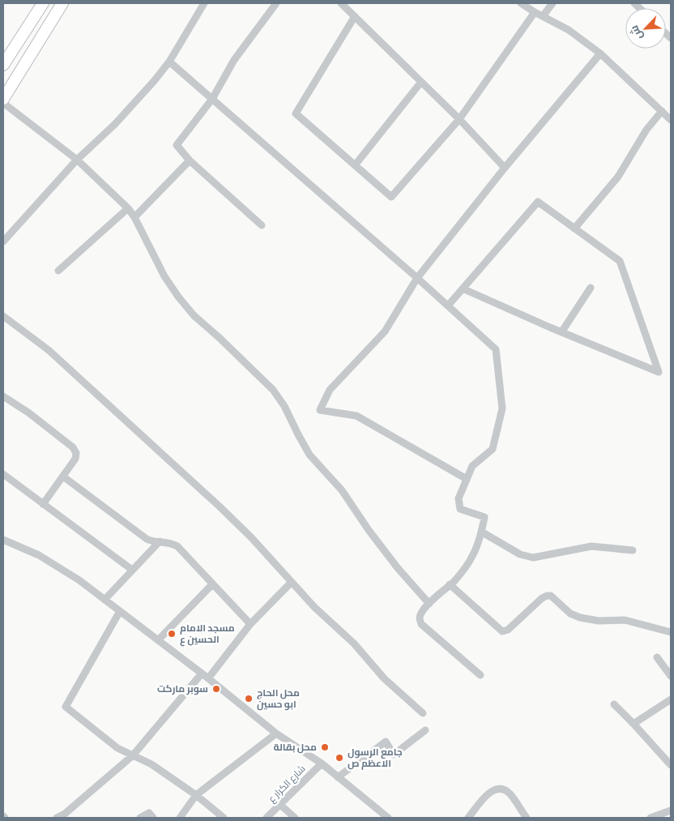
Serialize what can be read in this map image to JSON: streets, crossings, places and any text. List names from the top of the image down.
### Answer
{
  "streets": {
    "street": ["شارع الكرار ع"]
  },
  "places": [
    "مسجد الامام الحسين ع",
    "سوبر ماركت",
    "محل الحاج ابو حسين",
    "محل بقالة",
    "جامع الرسول الاعظم ص"
  ],
  "north": "bottom left"
}
